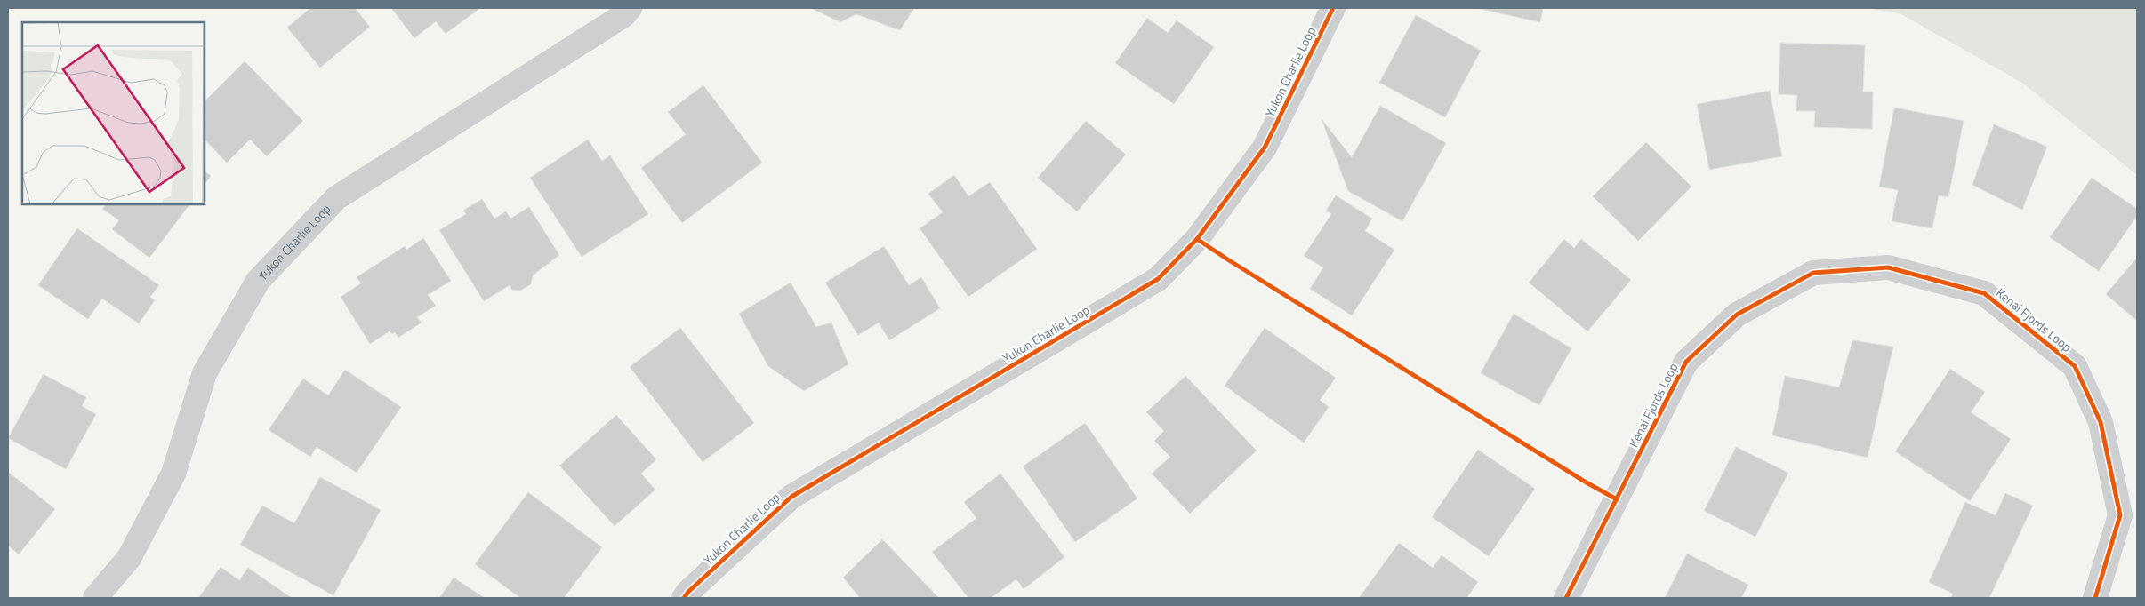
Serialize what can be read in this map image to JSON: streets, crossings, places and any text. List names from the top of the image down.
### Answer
{
  "streets": {
    "street": ["Yukon Charlie Loop", "Kenai Fjords Loop"]
  }
}
